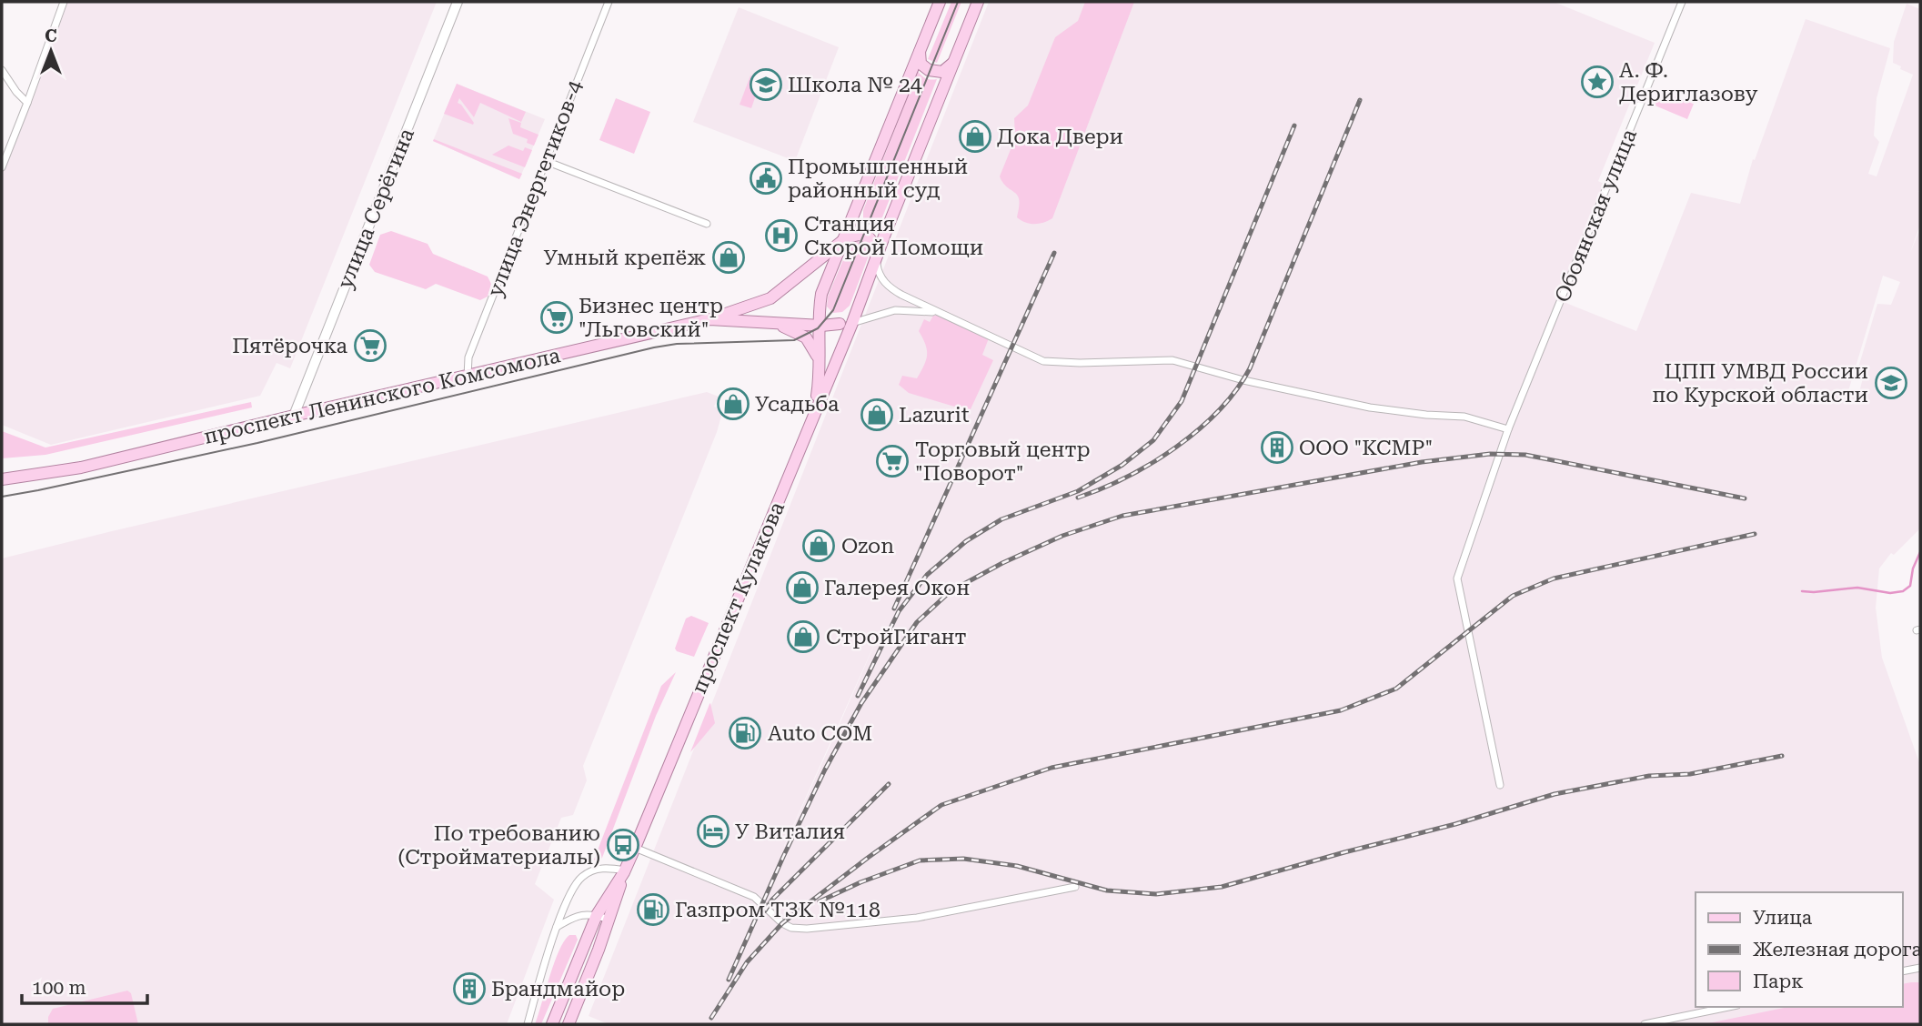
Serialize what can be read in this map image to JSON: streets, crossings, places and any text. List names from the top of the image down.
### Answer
{
  "streets": {
    "main road": ["улица Серёгина", "проспект Ленинского Комсомола", "проспект Кулакова"],
    "street": ["улица Энергетиков-4", "Обоянская улица"]
  },
  "crossings": [
    ["улица Энергетиков-4", "проспект Ленинского Комсомола"],
    ["улица Серёгина", "проспект Ленинского Комсомола"],
    ["проспект Ленинского Комсомола", "проспект Кулакова"]
  ],
  "places": {
    "place": ["А. Ф. Дериглазову"],
    "school or university": ["Школа № 24", "ЦПП УМВД России по Курской области"],
    "shop": [
      "Дока Двери",
      "Умный крепёж",
      "Усадьба",
      "Lazurit",
      "Ozon",
      "Галерея Окон",
      "СтройГигант"
    ],
    "public building": ["Промышленный районный суд"],
    "hospital": ["Станция Скорой Помощи"],
    "supermarket": ["Бизнес центр \"Льговский\"", "Пятёрочка", "Торговый центр \"Поворот\""],
    "building": ["ООО \"КСМР\"", "Брандмайор"],
    "fuel station": ["Auto COM", "Газпром ТЗК №118"],
    "hotel": ["У Виталия"],
    "bus stop": ["По требованию (Стройматериалы)"]
  },
  "legend": ["Улица", "Железная дорога", "Парк"],
  "scale_bar": "100 m",
  "north": "top"
}
